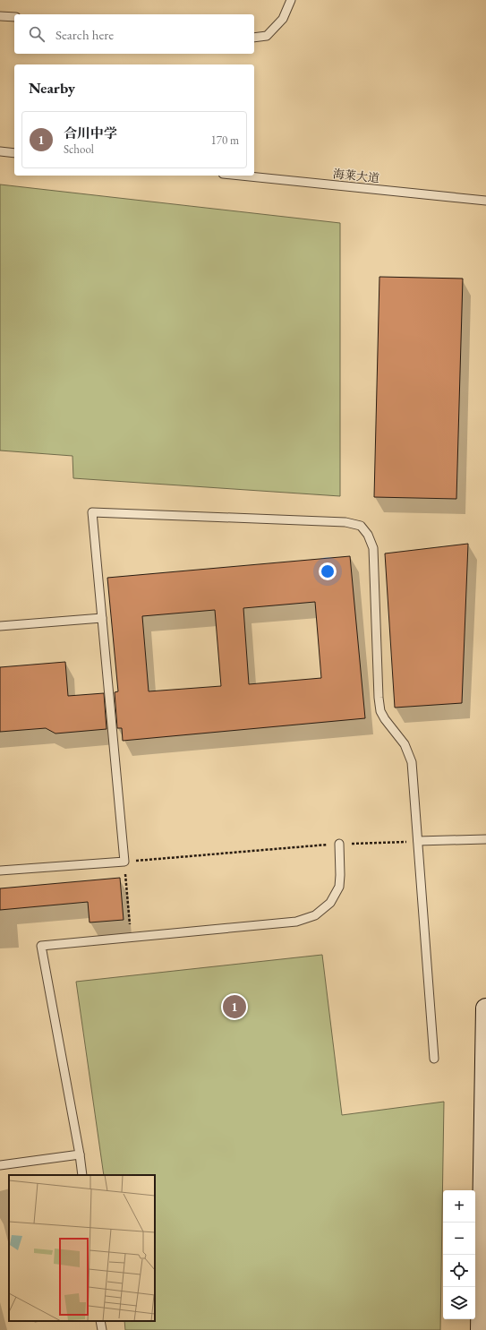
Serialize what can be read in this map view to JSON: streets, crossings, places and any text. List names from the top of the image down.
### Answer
{
  "streets": {
    "lane": ["海莱大道"]
  },
  "page": {
    "search": "Search here",
    "heading": "Nearby",
    "list": [
      {
        "mark": "1",
        "name": "合川中学",
        "note": "School",
        "value": "170 m"
      }
    ],
    "pins": "1",
    "map_buttons": ["+", "−"]
  }
}
